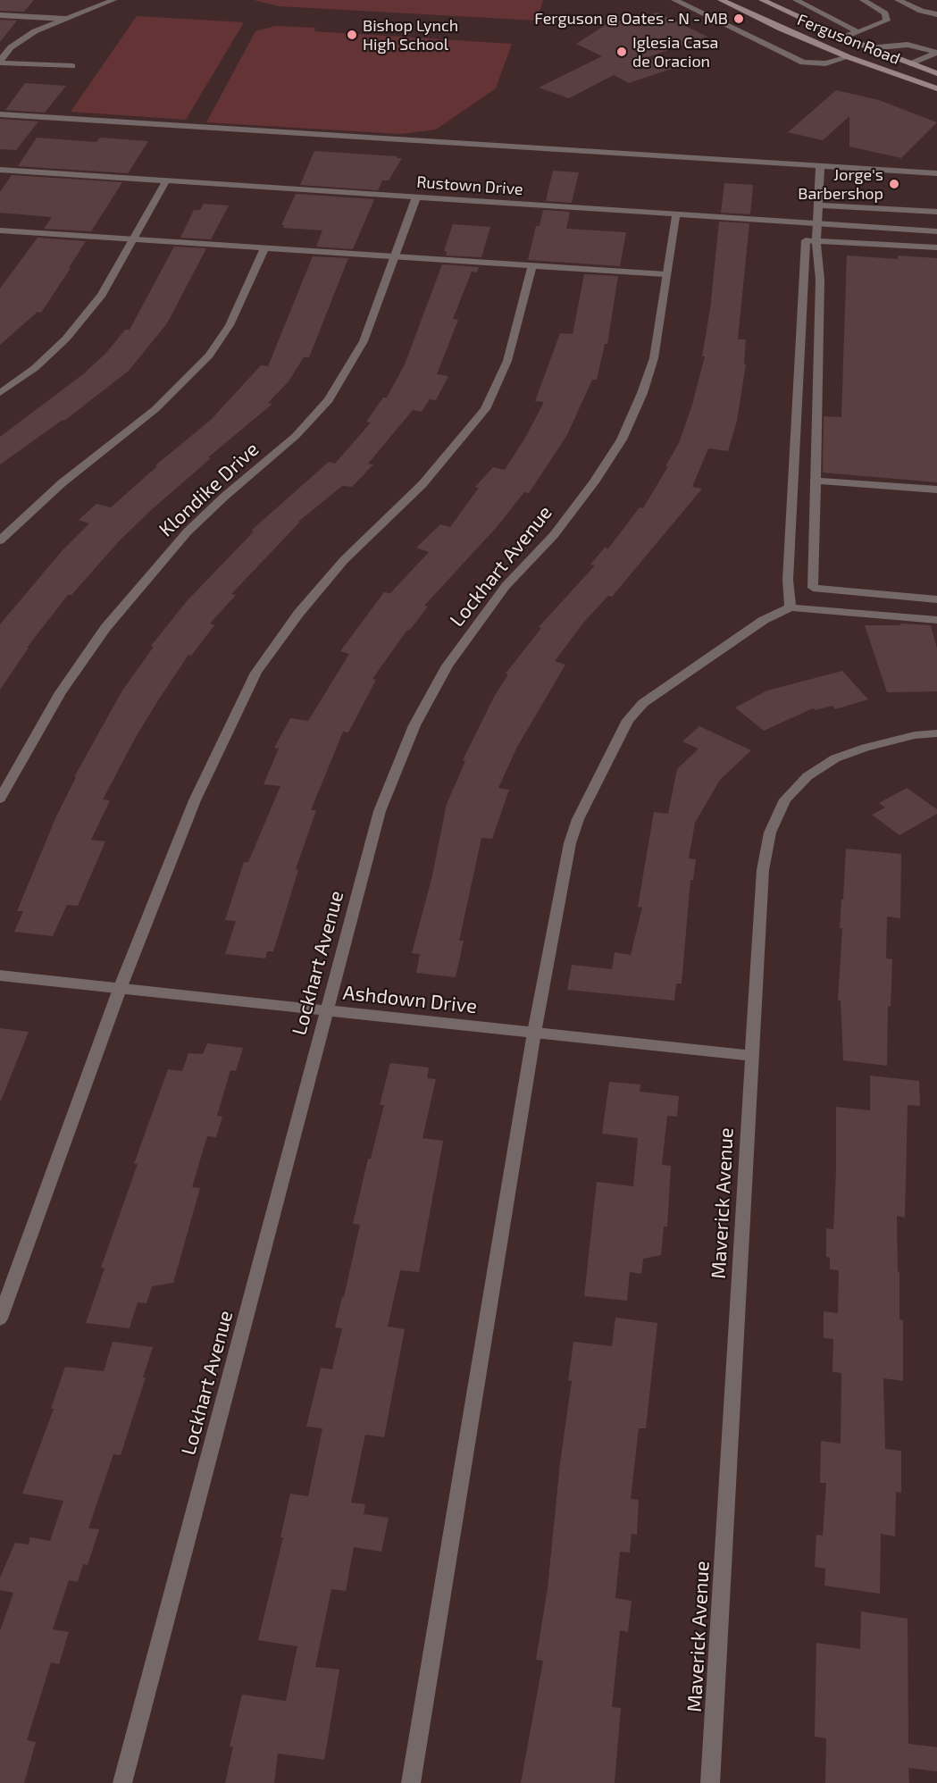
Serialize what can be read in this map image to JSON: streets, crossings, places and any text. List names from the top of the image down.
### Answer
{
  "streets": {
    "main road": ["Ferguson Road"],
    "street": [
      "Rustown Drive",
      "Klondike Drive",
      "Lockhart Avenue",
      "Ashdown Drive",
      "Maverick Avenue"
    ]
  },
  "crossings": [
    ["Rustown Drive", "Klondike Drive"],
    ["Rustown Drive", "Lockhart Avenue"],
    ["Lockhart Avenue", "Ashdown Drive"],
    ["Ashdown Drive", "Maverick Avenue"]
  ],
  "places": [
    "Ferguson @ Oates - N - MB",
    "Bishop Lynch High School",
    "Iglesia Casa de Oracion",
    "Jorge's Barbershop"
  ]
}
